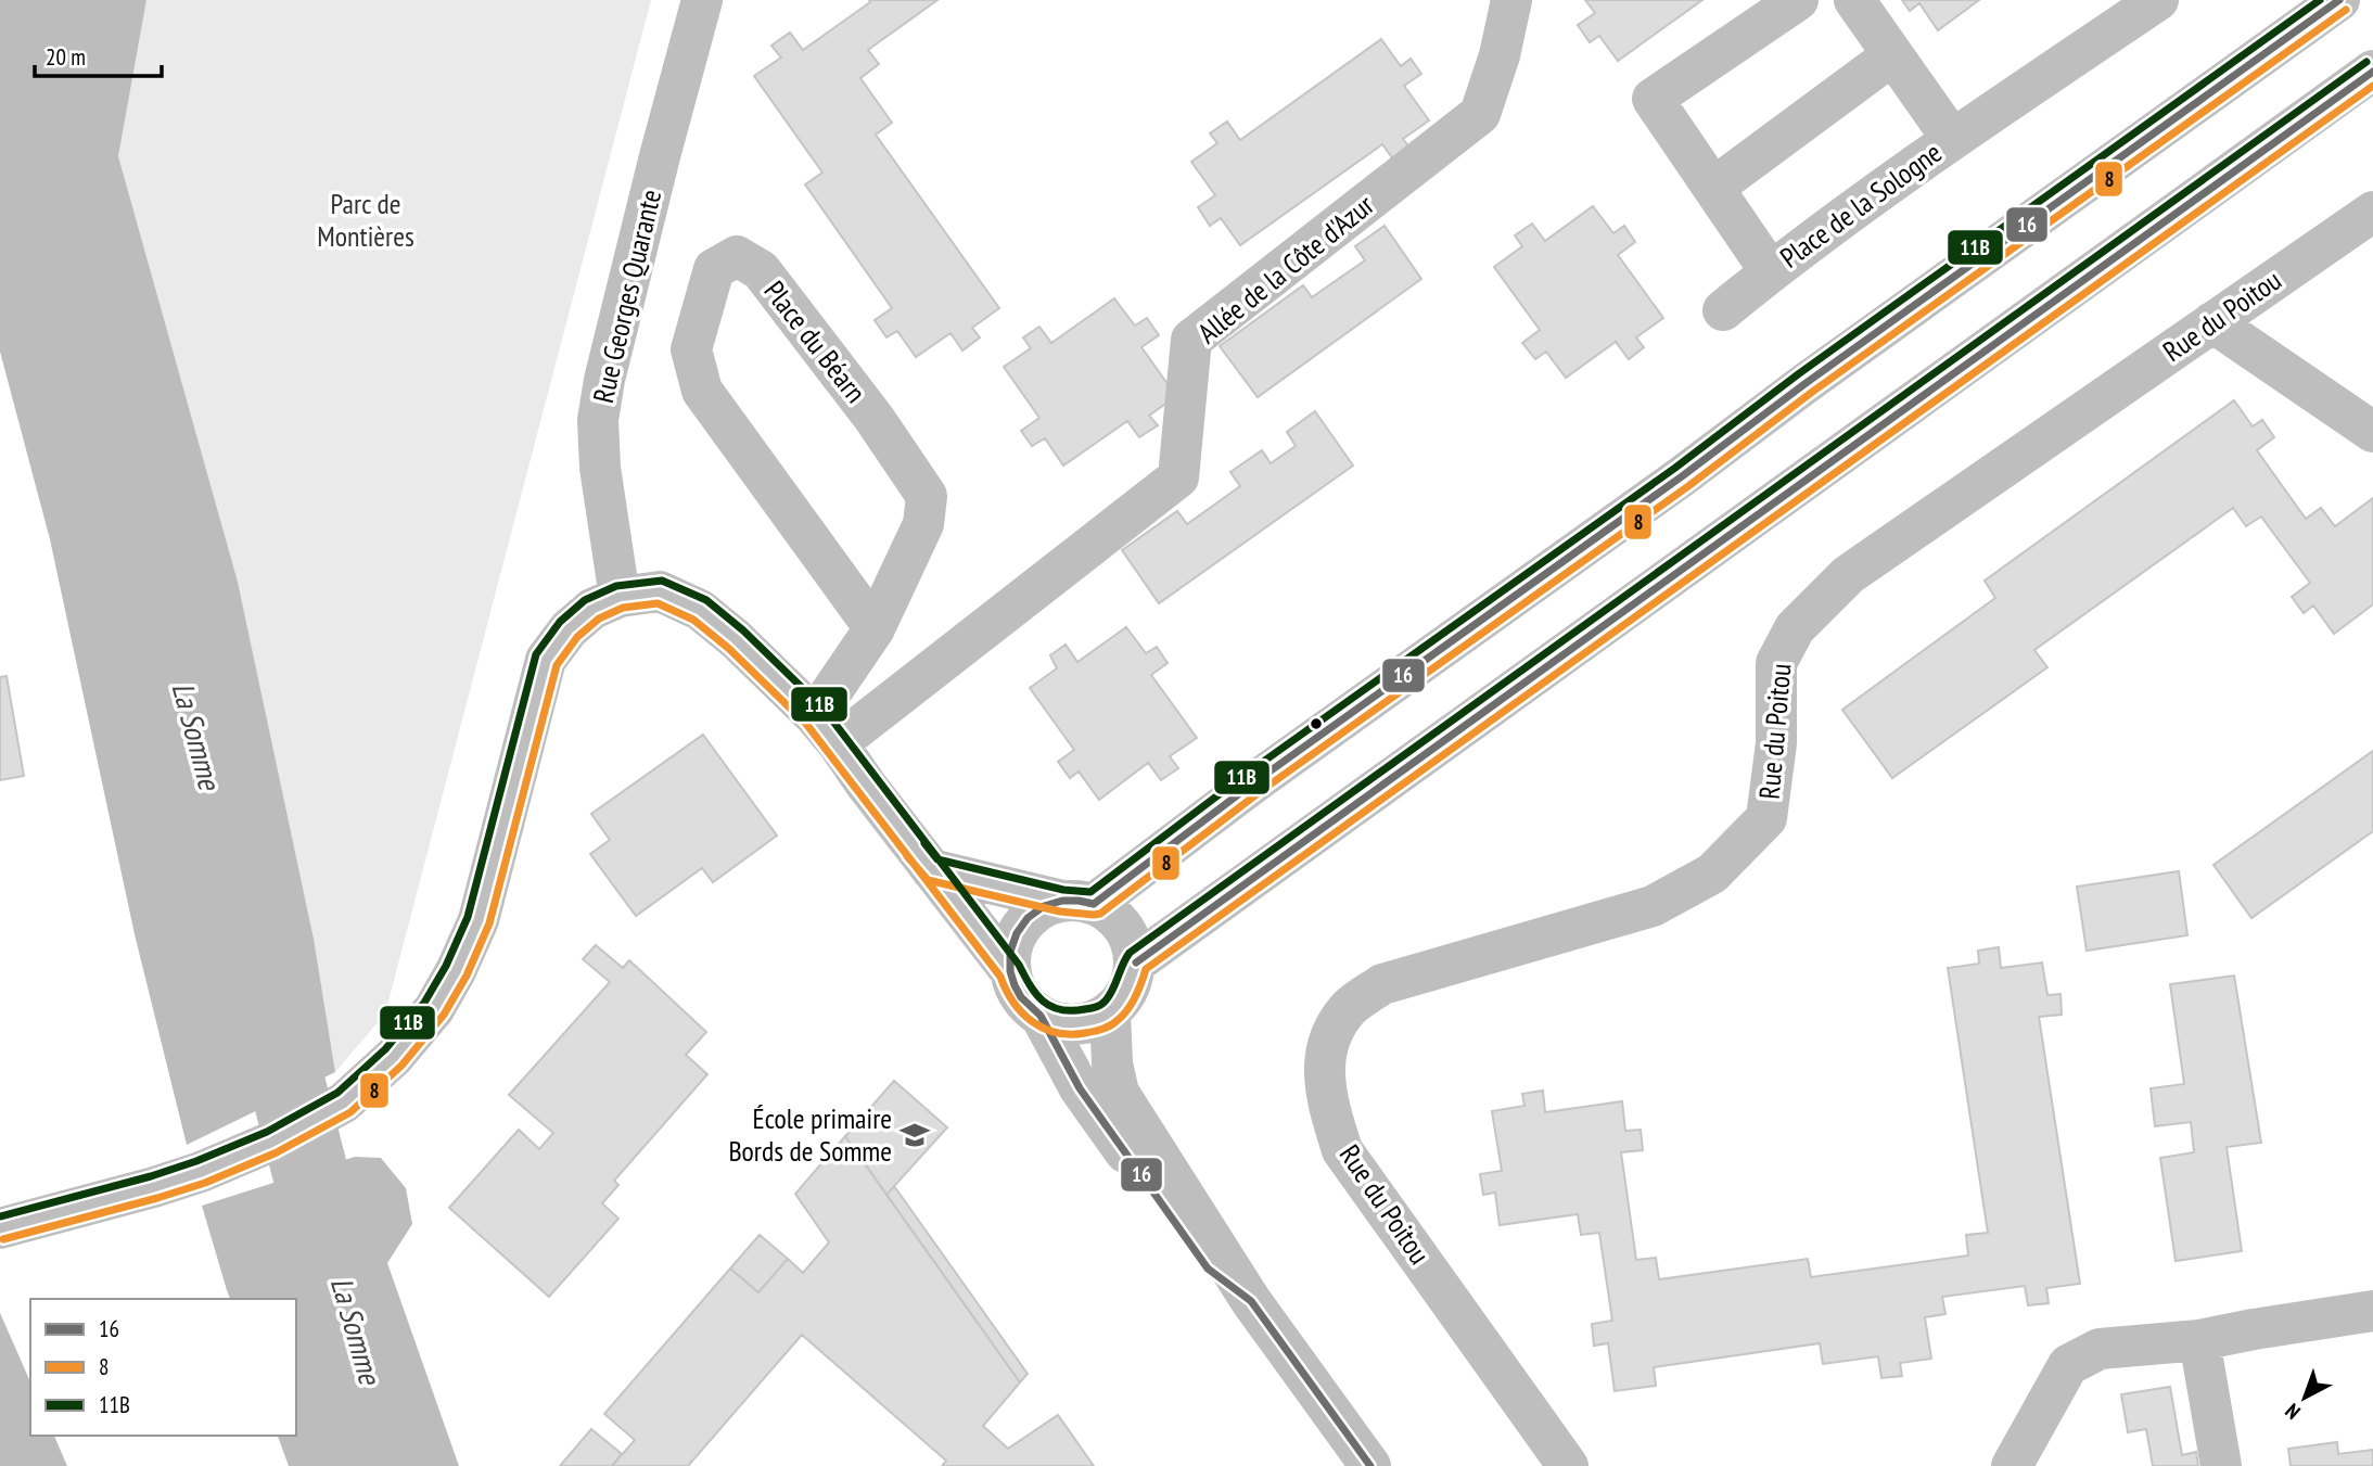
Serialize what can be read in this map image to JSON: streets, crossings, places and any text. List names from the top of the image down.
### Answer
{
  "streets": {
    "street": [
      "Place de la Sologne",
      "Allée de la Côte d'Azur",
      "Rue Georges Quarante",
      "Rue du Poitou",
      "Place du Béarn"
    ]
  },
  "crossings": [
    ["Allée de la Côte d'Azur", "Place du Béarn"]
  ],
  "water": ["La Somme"],
  "parks": ["Parc de Montières"],
  "places": {
    "school or university": ["École primaire Bords de Somme"]
  },
  "lines": ["transit line 16", "transit line 11B", "transit line 8"],
  "legend": ["16", "8", "11B"],
  "scale_bar": "20 m",
  "north": "bottom left"
}
